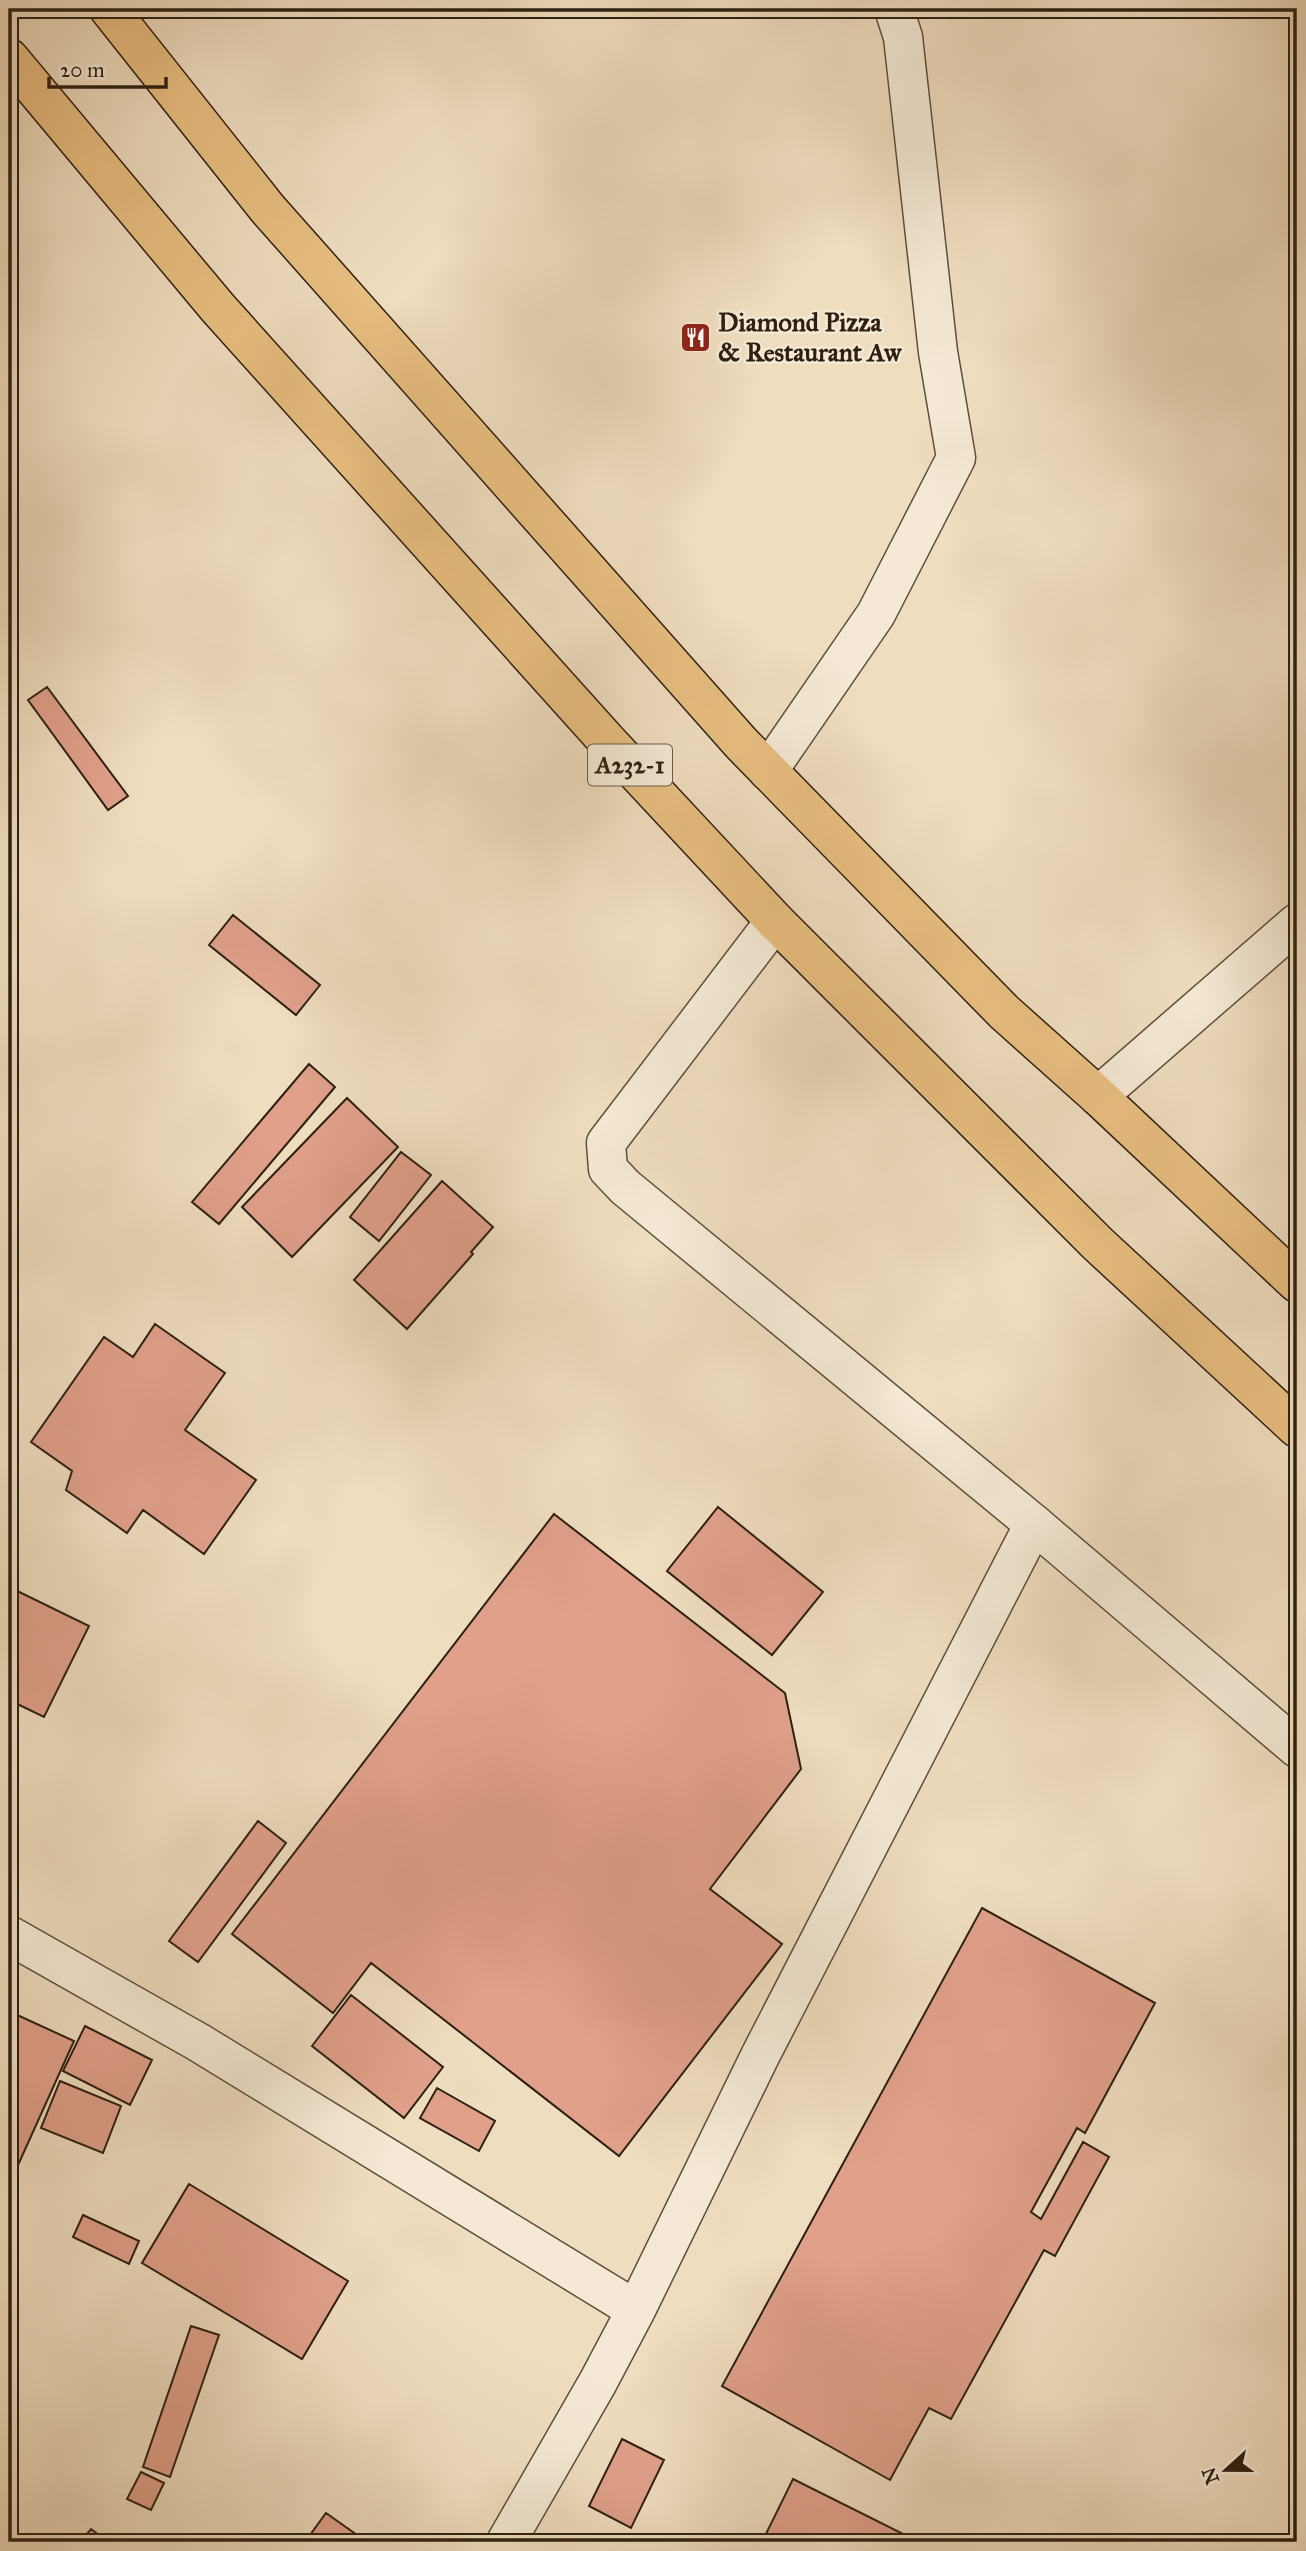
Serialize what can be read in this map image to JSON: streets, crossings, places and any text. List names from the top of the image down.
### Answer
{
  "streets": {
    "highway": ["A232-1"]
  },
  "places": {
    "restaurant": ["Diamond Pizza & Restaurant Aw"]
  },
  "scale_bar": "20 m",
  "north": "left"
}
